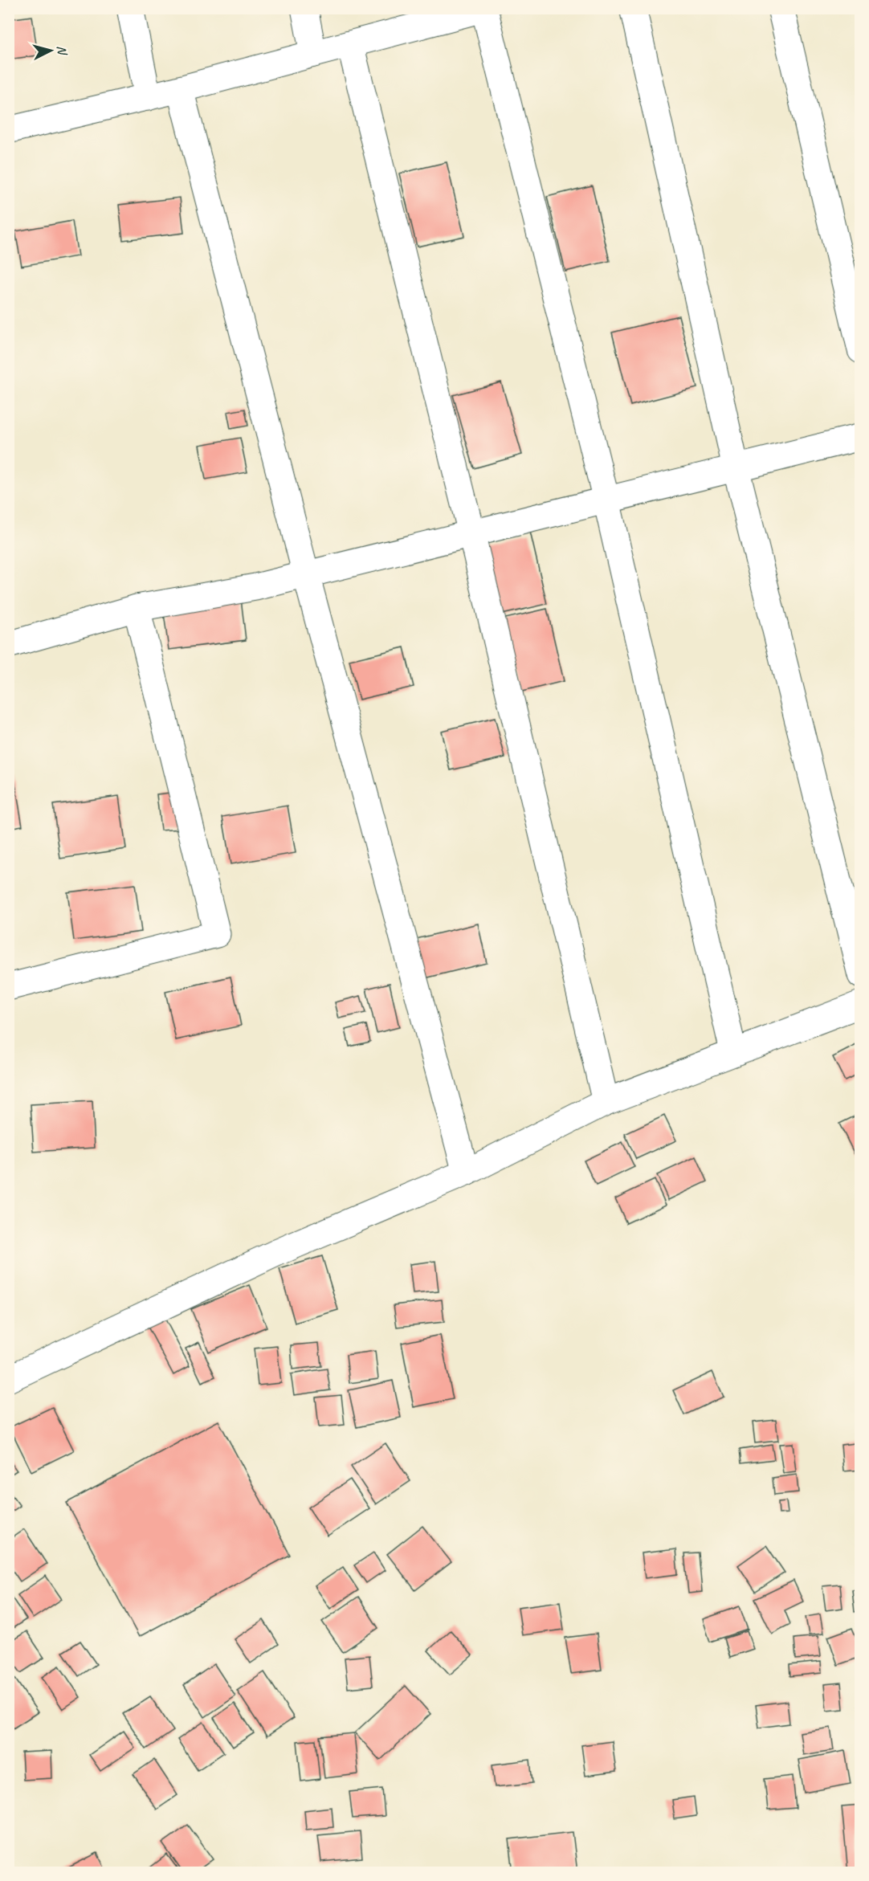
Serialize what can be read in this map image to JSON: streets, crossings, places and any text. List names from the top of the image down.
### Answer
{
  "north": "right"
}
